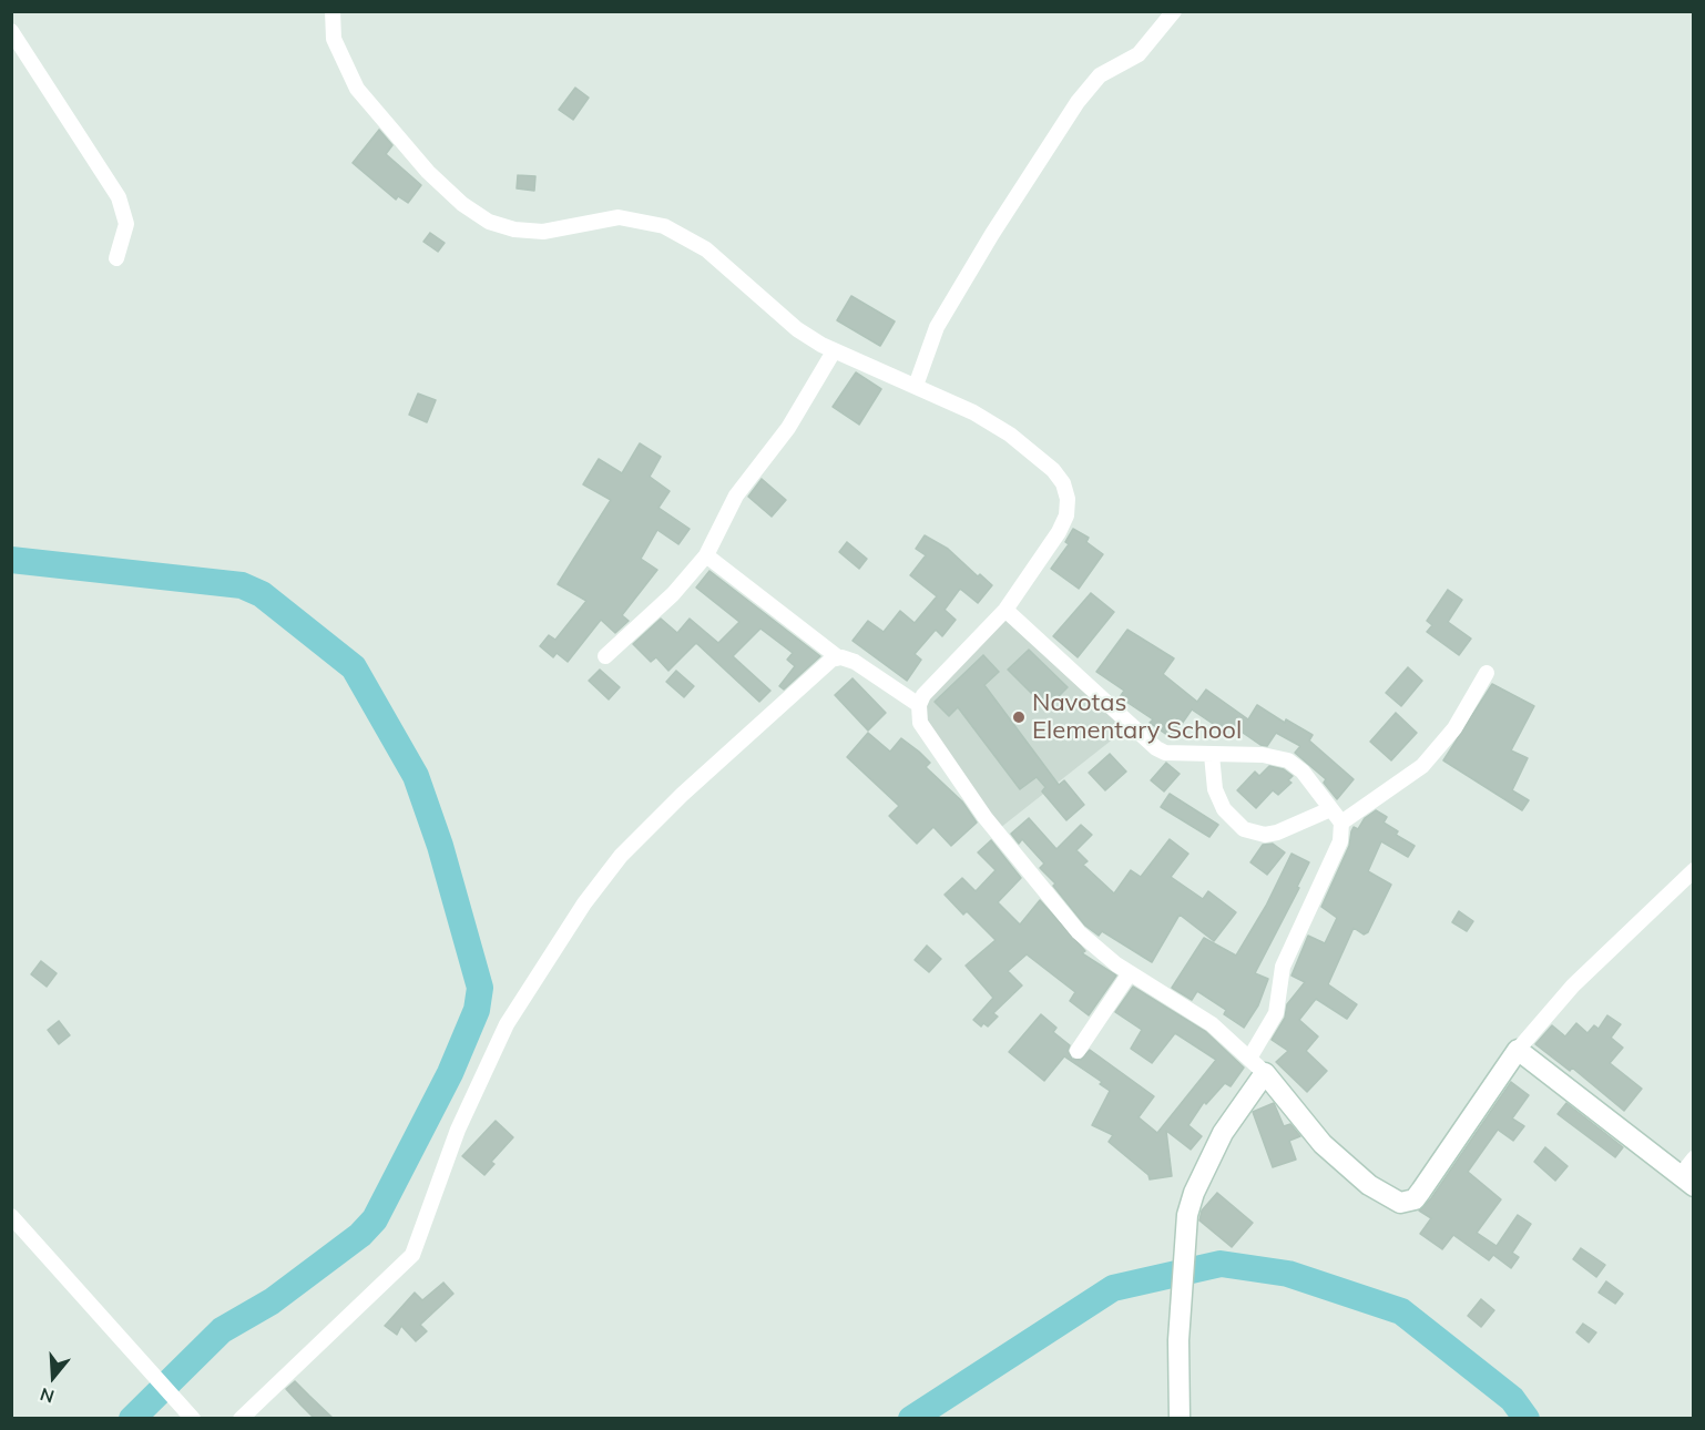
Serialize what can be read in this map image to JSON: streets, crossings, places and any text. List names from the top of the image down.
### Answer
{
  "places": ["Navotas Elementary School"],
  "north": "bottom"
}
